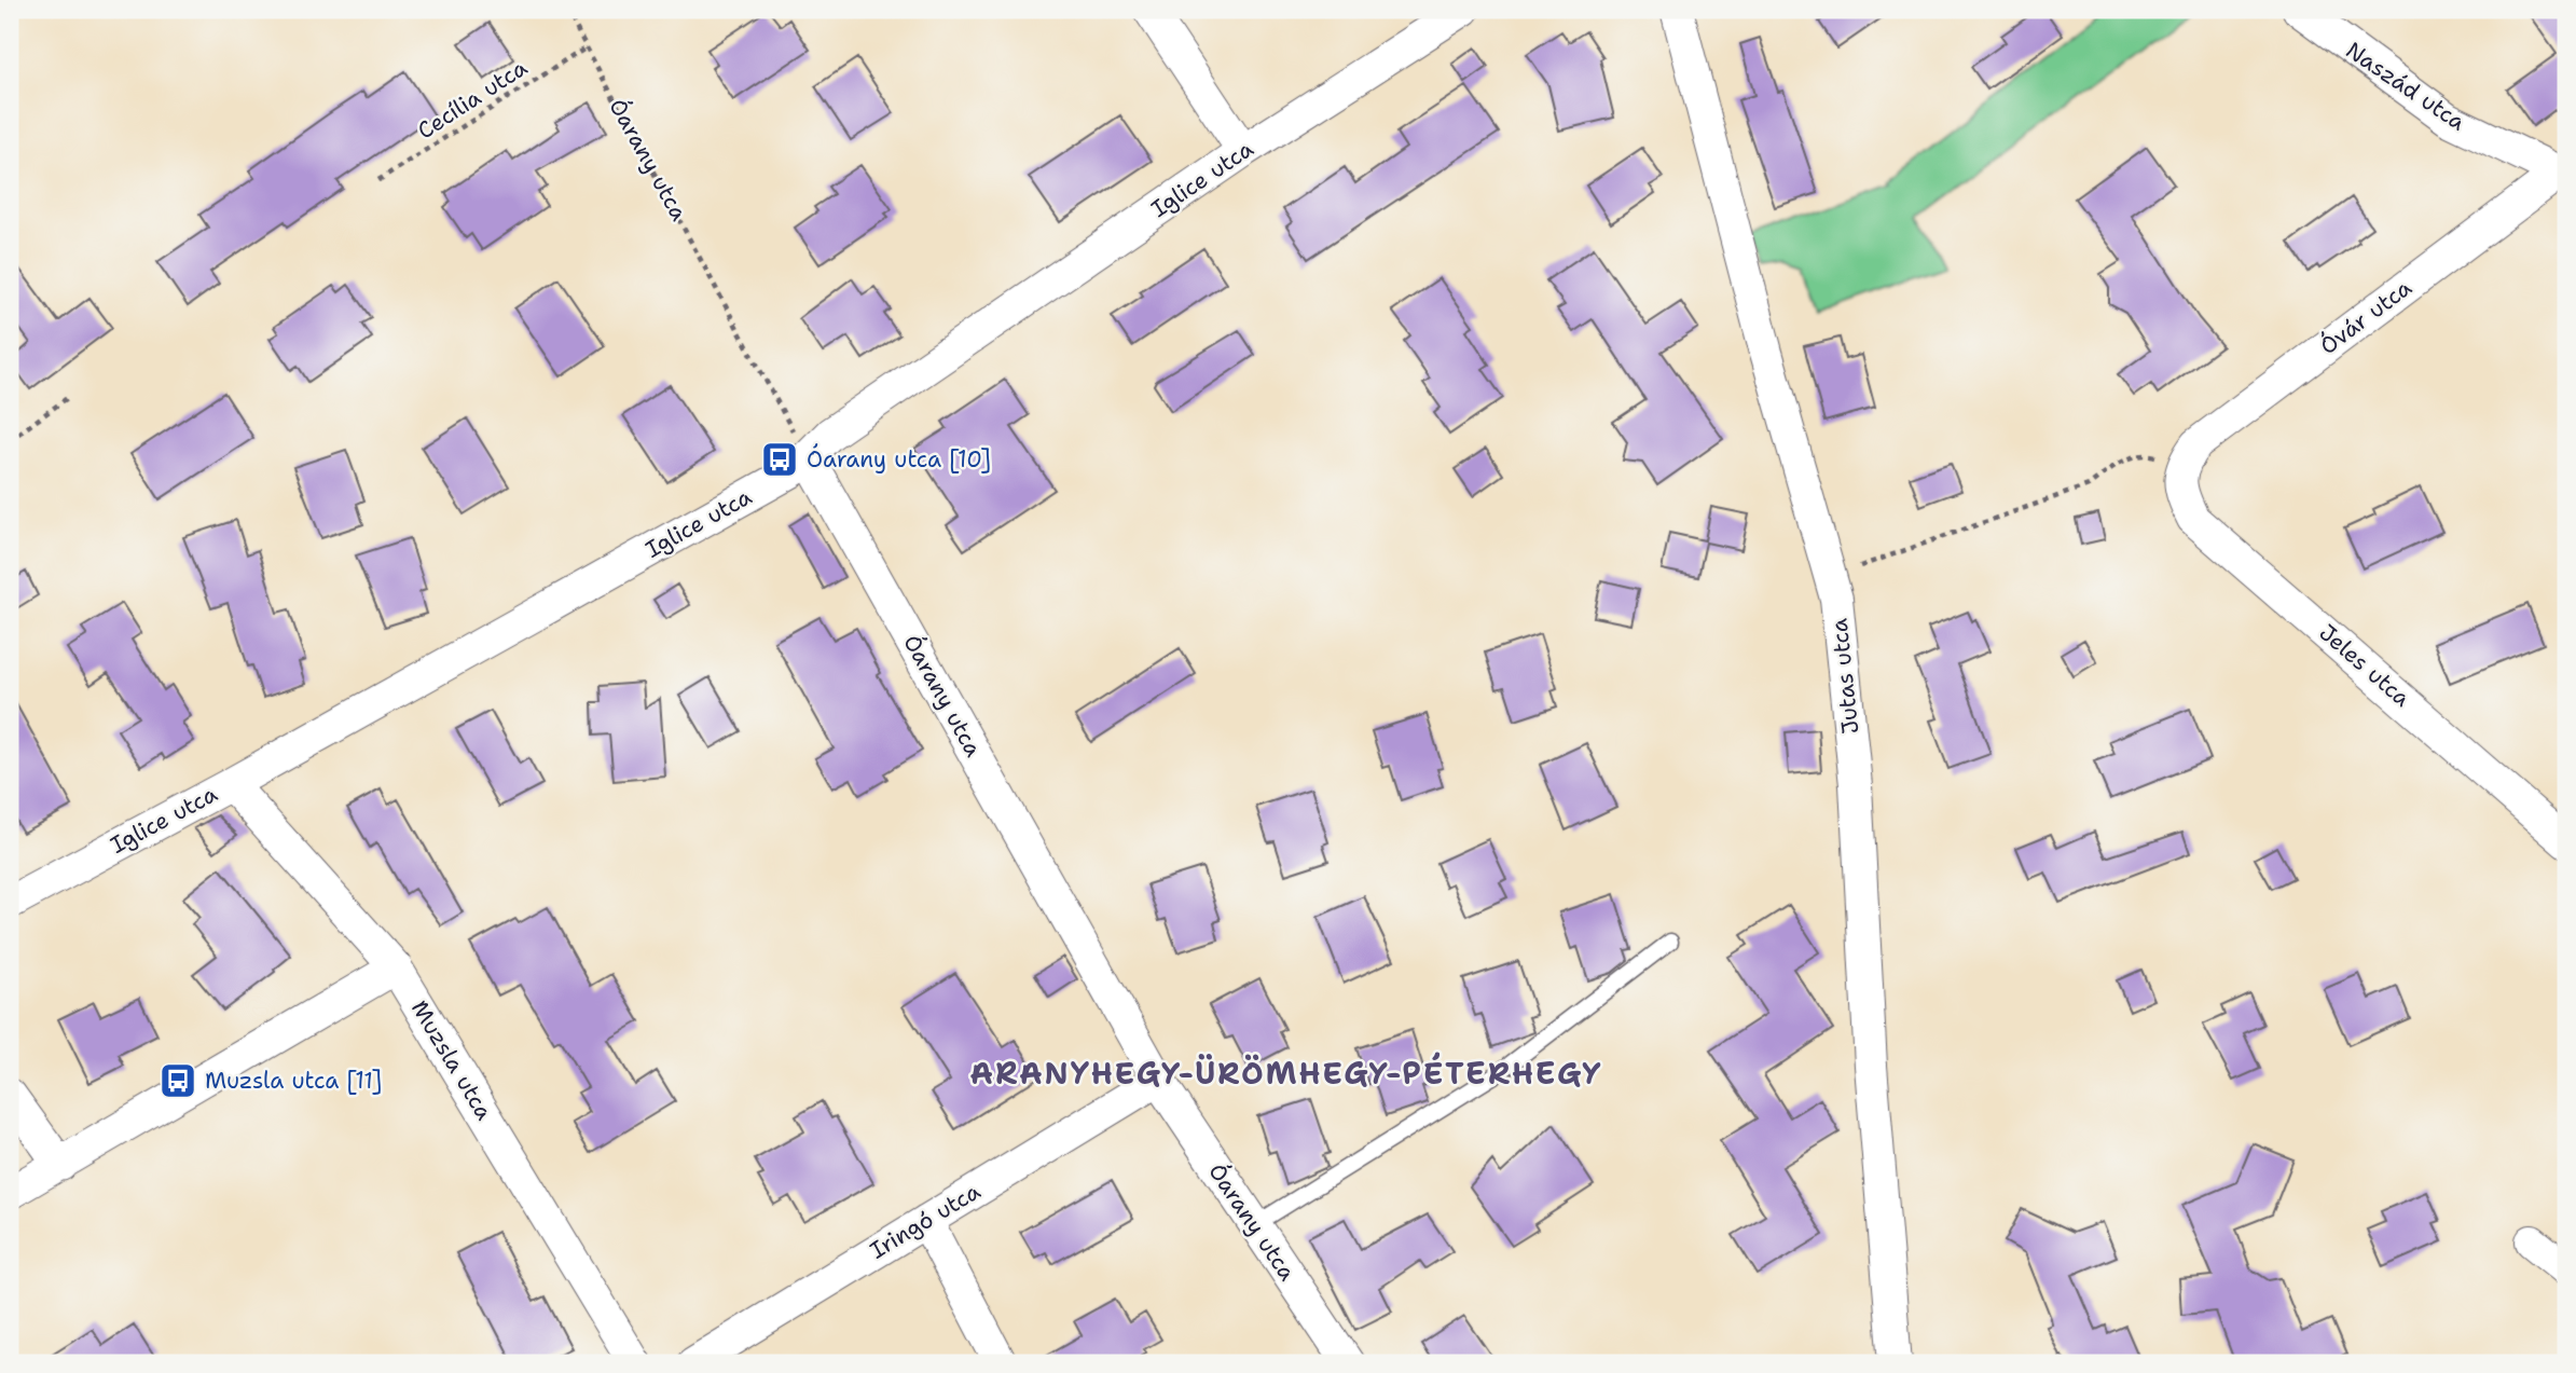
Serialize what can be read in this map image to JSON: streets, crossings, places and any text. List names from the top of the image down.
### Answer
{
  "streets": {
    "street": [
      "Naszád utca",
      "Óarany utca",
      "Iglice utca",
      "Óvár utca",
      "Jeles utca",
      "Jutas utca",
      "Muzsla utca",
      "Iringó utca"
    ],
    "path": ["Cecília utca"]
  },
  "crossings": [
    ["Naszád utca", "Óvár utca"],
    ["Cecília utca", "Óarany utca"],
    ["Óarany utca", "Iglice utca"],
    ["Óarany utca", "Iringó utca"],
    ["Iglice utca", "Muzsla utca"],
    ["Óvár utca", "Jeles utca"]
  ],
  "districts": ["ARANYHEGY-ÜRÖMHEGY-PÉTERHEGY"],
  "places": {
    "bus stop": ["Óarany utca [10]", "Muzsla utca [11]"]
  }
}
